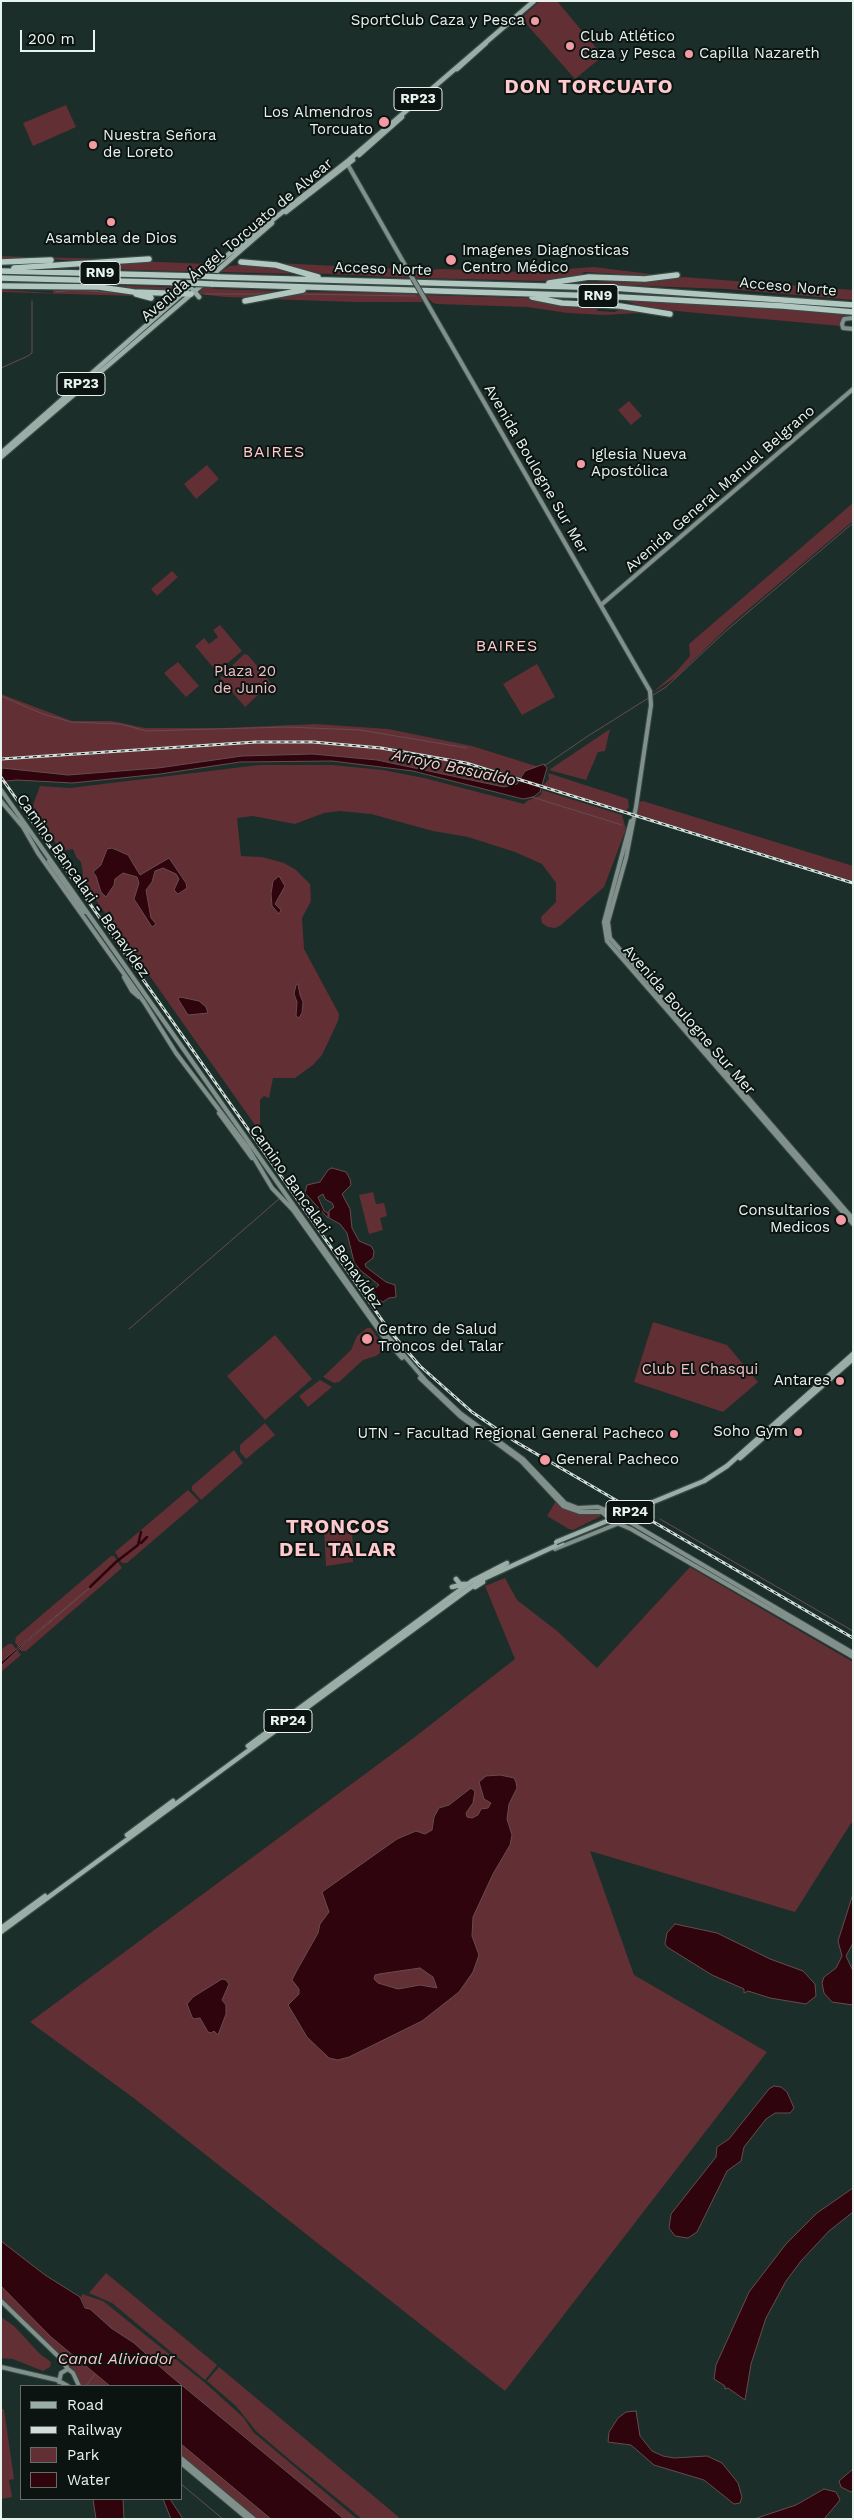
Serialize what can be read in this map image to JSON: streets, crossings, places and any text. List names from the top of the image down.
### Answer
{
  "streets": {
    "highway": ["Acceso Norte", "RN9"],
    "main road": [
      "RP23",
      "Avenida Ángel Torcuato de Alvear",
      "Avenida Boulogne Sur Mer",
      "Avenida General Manuel Belgrano",
      "Camino Bancalari - Benavídez",
      "RP24"
    ]
  },
  "crossings": [
    ["Avenida Ángel Torcuato de Alvear", "Acceso Norte"],
    ["Avenida Ángel Torcuato de Alvear", "Avenida Boulogne Sur Mer"],
    ["Avenida Boulogne Sur Mer", "Avenida General Manuel Belgrano"]
  ],
  "districts": [
    "DON TORCUATO",
    "BAIRES",
    "BAIRES",
    "TRONCOS DEL TALAR"
  ],
  "water": ["Arroyo Basualdo", "Canal Aliviador"],
  "parks": ["Plaza 20 de Junio", "Club El Chasqui"],
  "places": [
    "SportClub Caza y Pesca",
    "Club Atlético Caza y Pesca",
    "Capilla Nazareth",
    "Los Almendros Torcuato",
    "Nuestra Señora de Loreto",
    "Asamblea de Dios",
    "Imagenes Diagnosticas Centro Médico",
    "Iglesia Nueva Apostólica",
    "Consultarios Medicos",
    "Centro de Salud Troncos del Talar",
    "Antares",
    "Soho Gym",
    "UTN - Facultad Regional General Pacheco",
    "General Pacheco"
  ],
  "legend": [
    "Road",
    "Railway",
    "Park",
    "Water"
  ],
  "scale_bar": "200 m"
}
